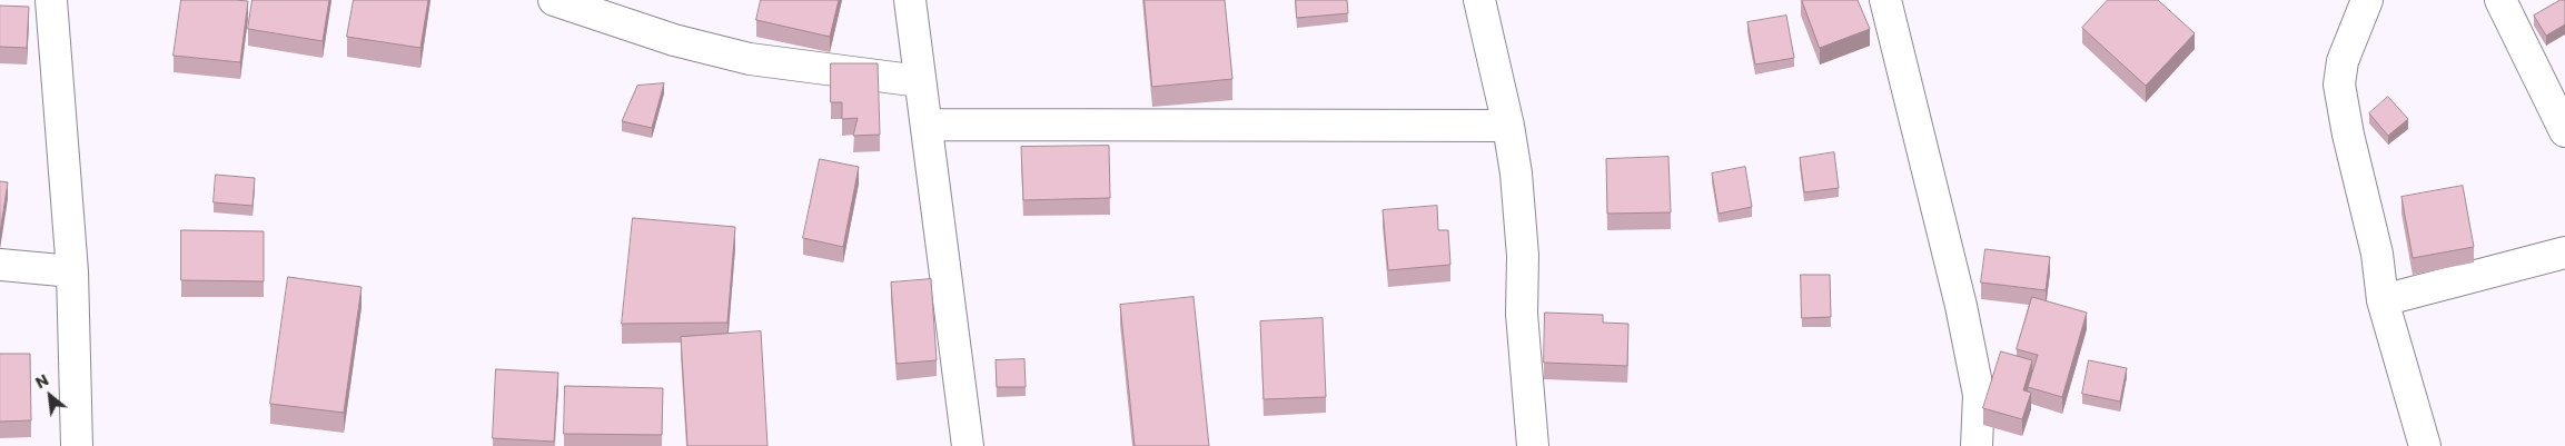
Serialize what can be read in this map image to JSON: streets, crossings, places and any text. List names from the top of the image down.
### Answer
{
  "north": "top left"
}
